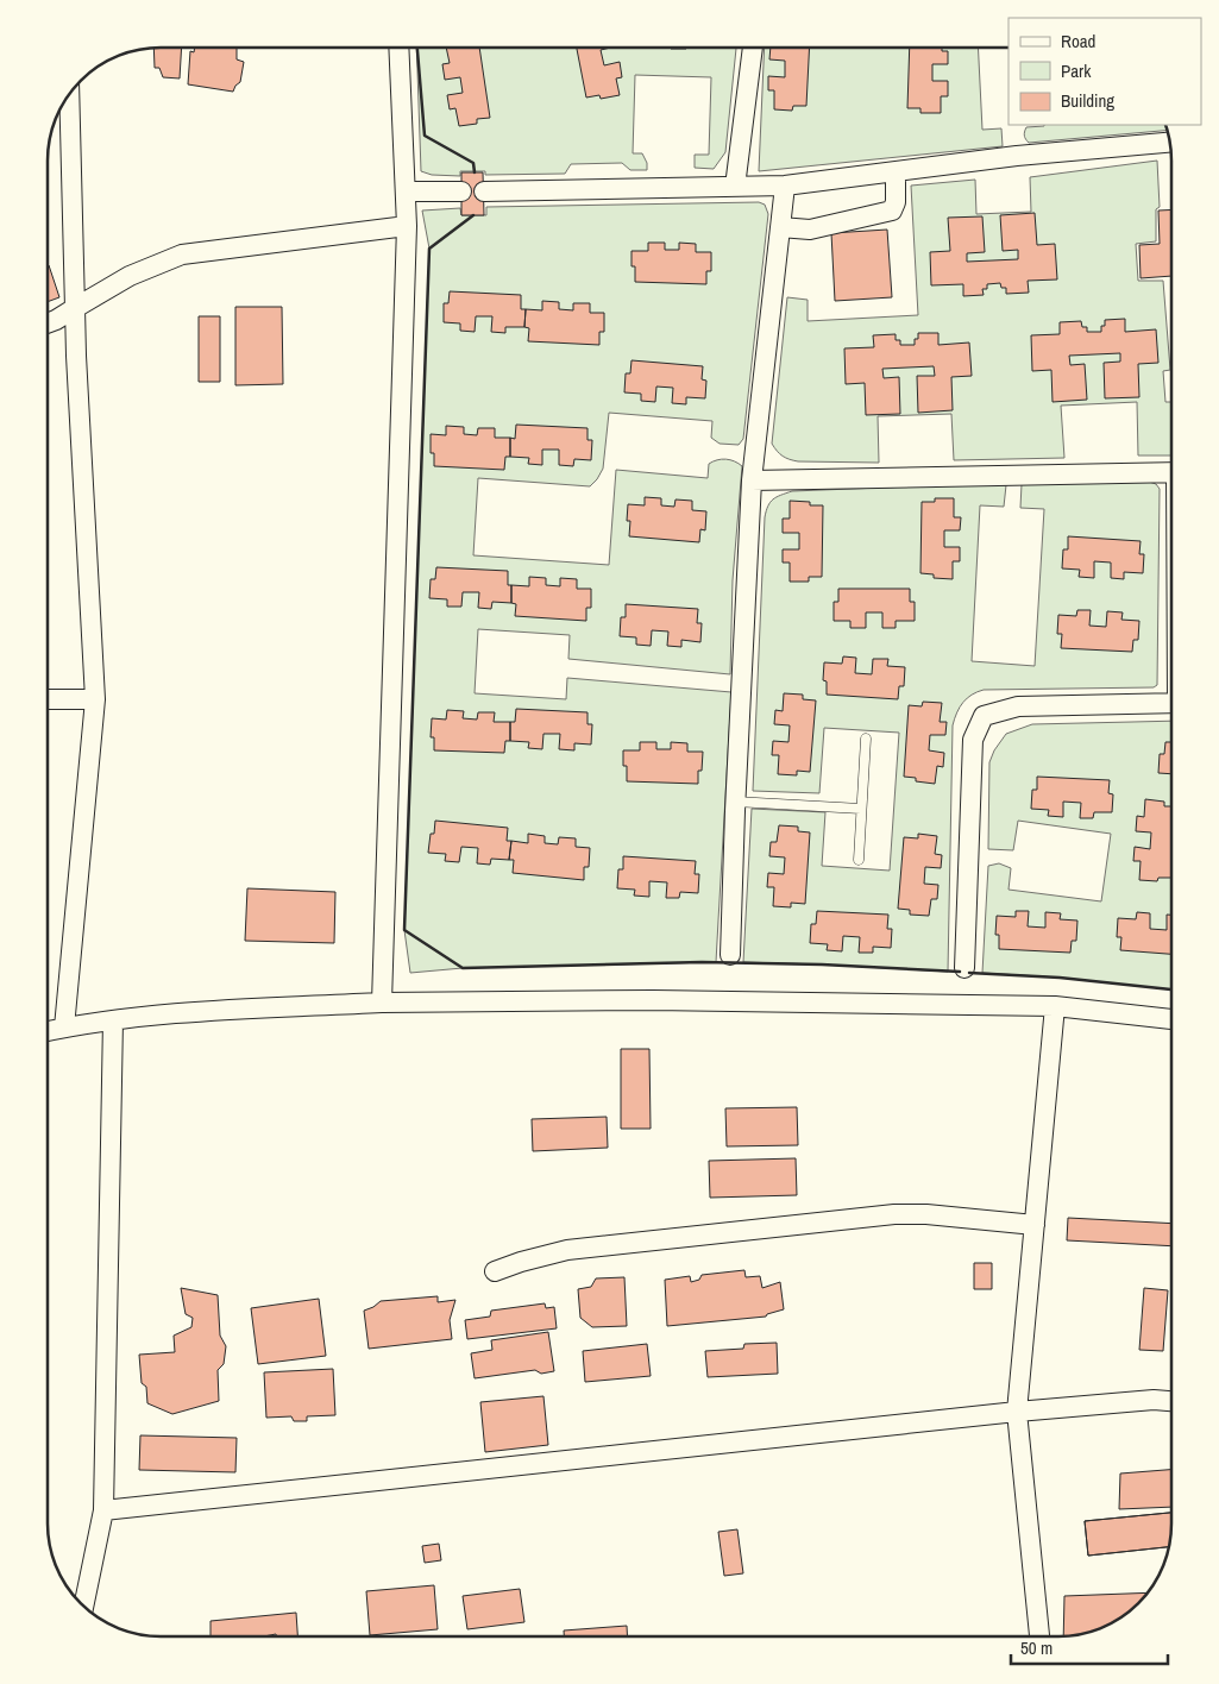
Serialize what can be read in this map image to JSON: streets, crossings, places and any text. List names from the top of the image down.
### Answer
{
  "legend": ["Road", "Park", "Building"],
  "scale_bar": "50 m"
}
